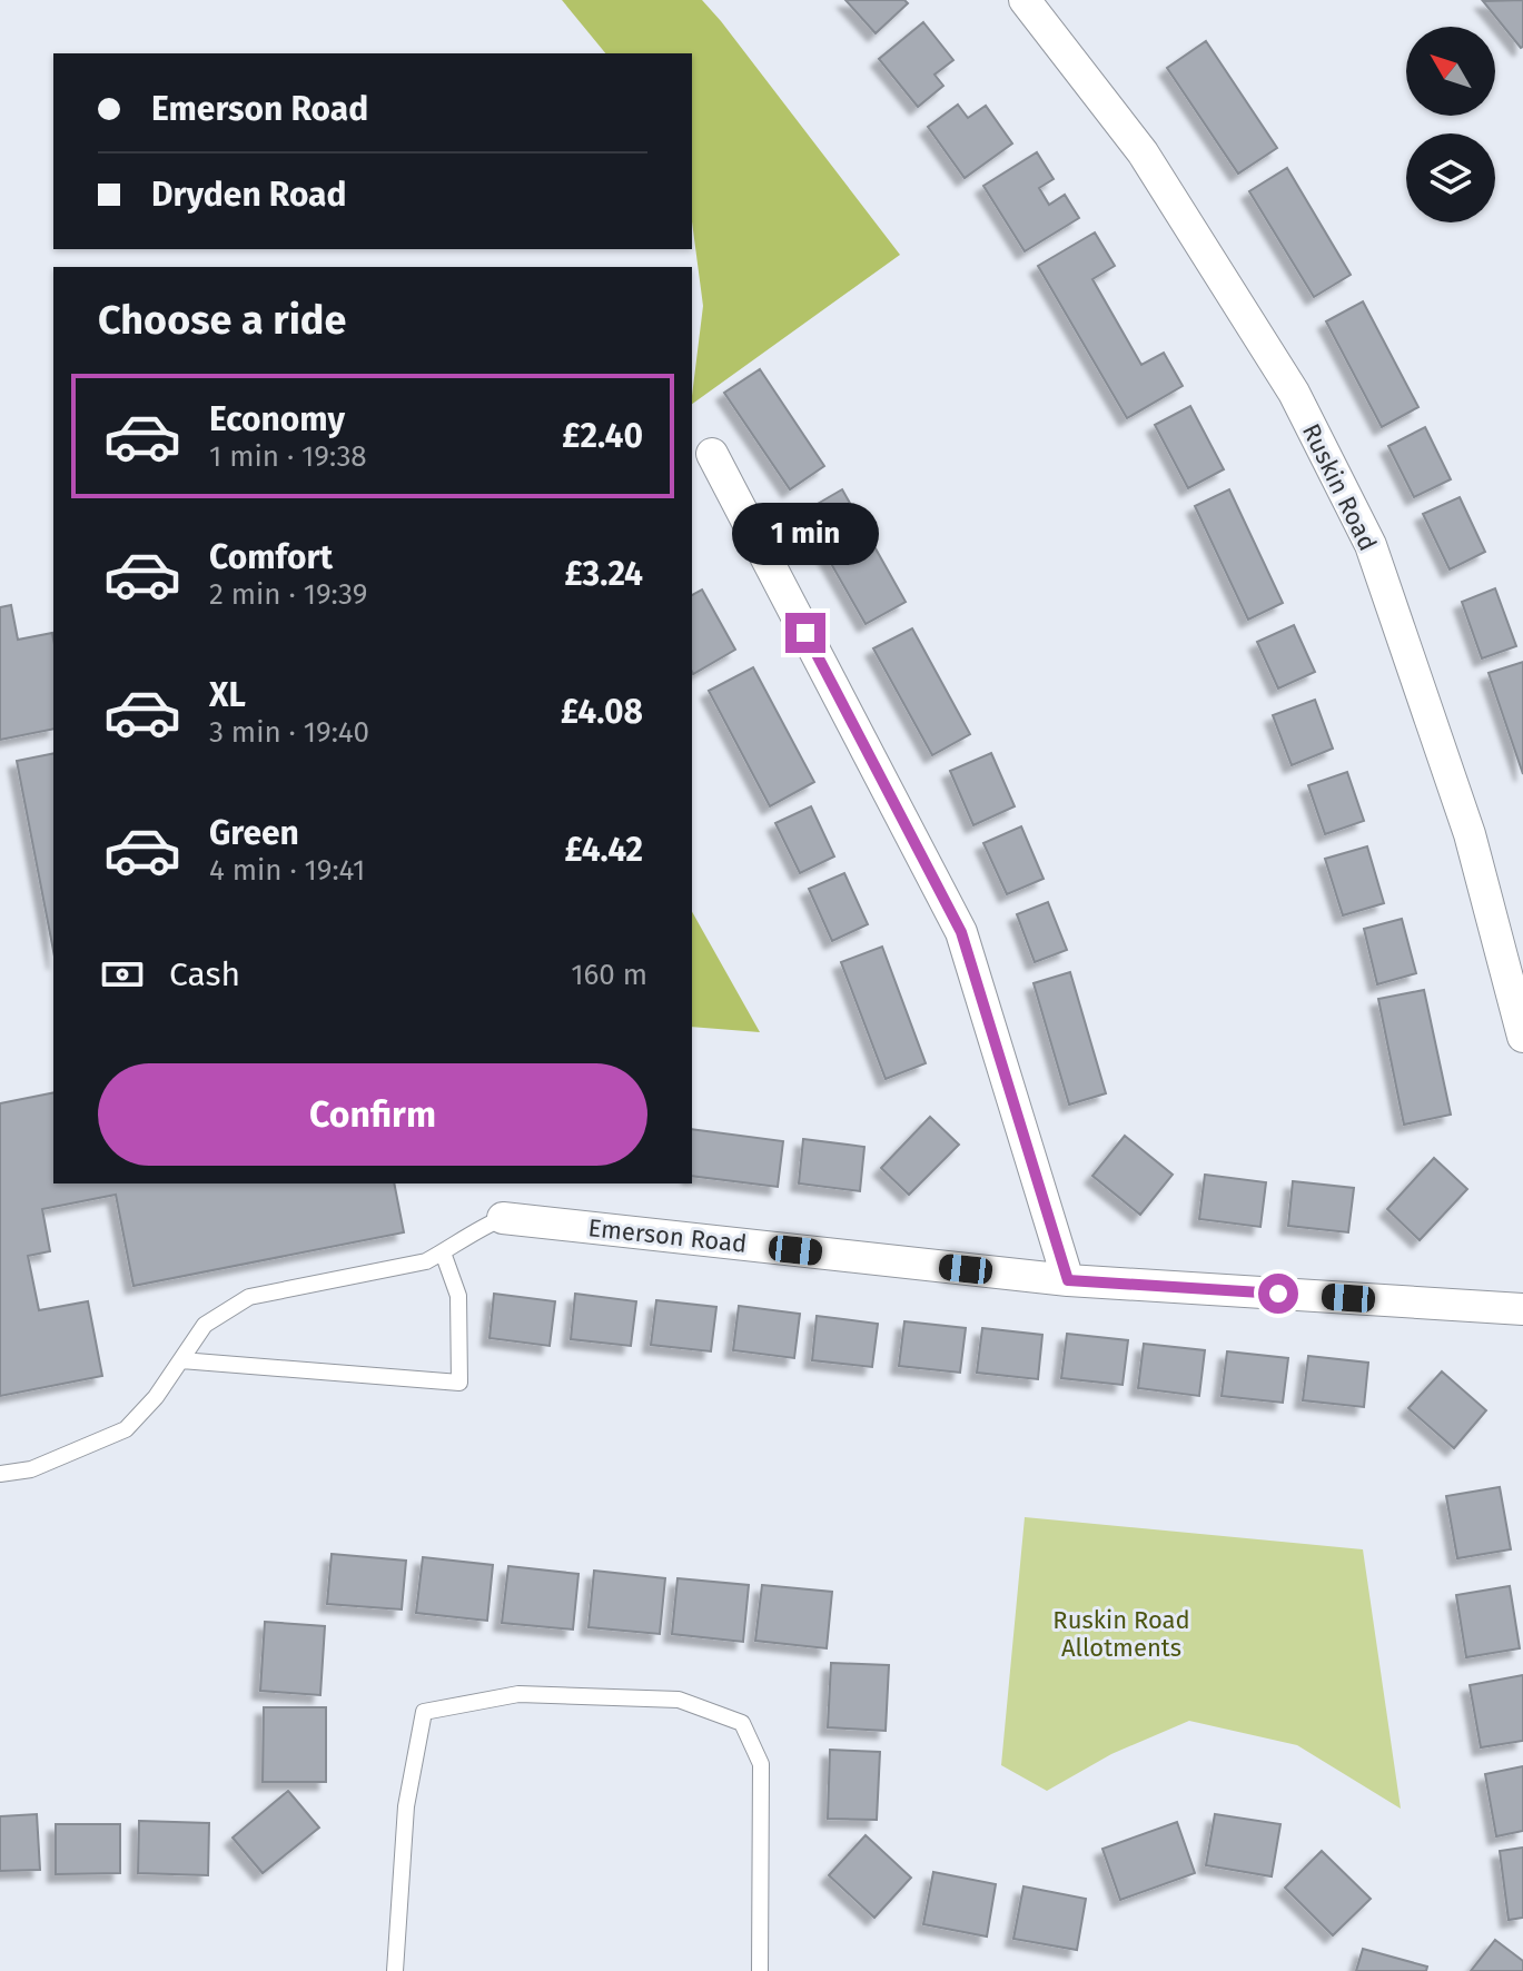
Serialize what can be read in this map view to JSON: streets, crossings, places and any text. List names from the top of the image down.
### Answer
{
  "streets": {
    "street": ["Ruskin Road", "Emerson Road"]
  },
  "parks": ["Ruskin Road Allotments"],
  "north": "top left",
  "page": {
    "banner": ["Emerson Road", "Dryden Road"],
    "heading": "Choose a ride",
    "list": [
      {
        "name": "Economy",
        "note": "1 min · 19:38",
        "value": "£2.40"
      },
      {
        "name": "Comfort",
        "note": "2 min · 19:39",
        "value": "£3.24"
      },
      {
        "name": "XL",
        "note": "3 min · 19:40",
        "value": "£4.08"
      },
      {
        "name": "Green",
        "note": "4 min · 19:41",
        "value": "£4.42"
      }
    ],
    "bubble": "1 min",
    "pay": ["Cash", "160 m"],
    "buttons": "Confirm"
  }
}
